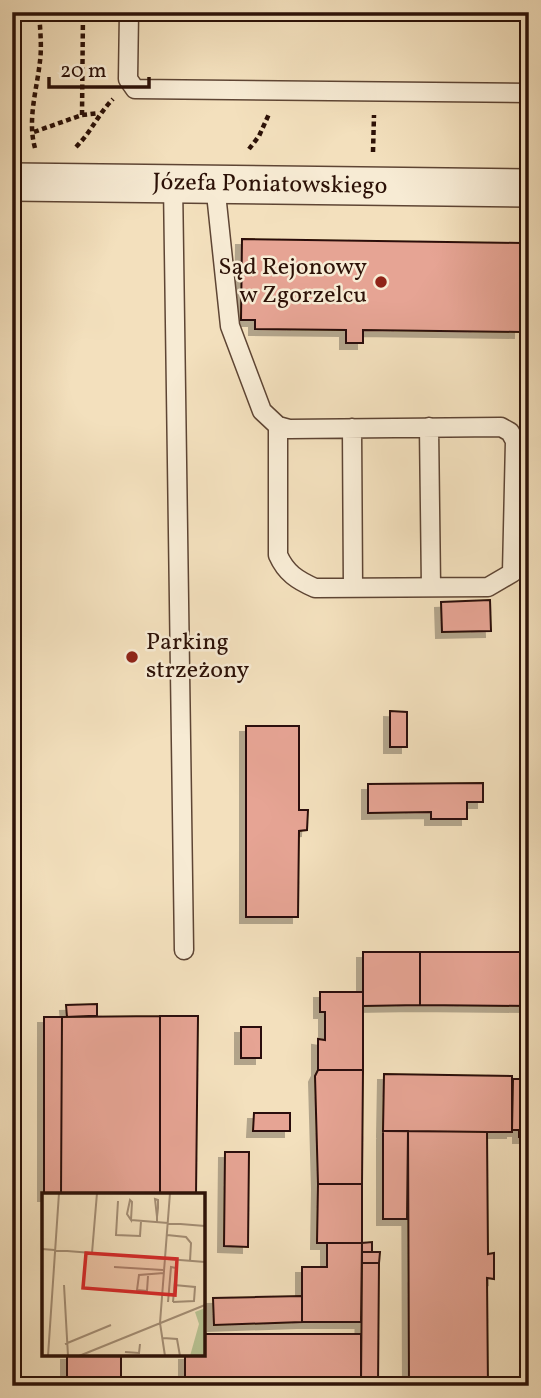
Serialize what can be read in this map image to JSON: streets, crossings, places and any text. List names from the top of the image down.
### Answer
{
  "streets": {
    "street": ["Józefa Poniatowskiego"]
  },
  "places": ["Sąd Rejonowy w Zgorzelcu", "Parking strzeżony"],
  "scale_bar": "20 m"
}
